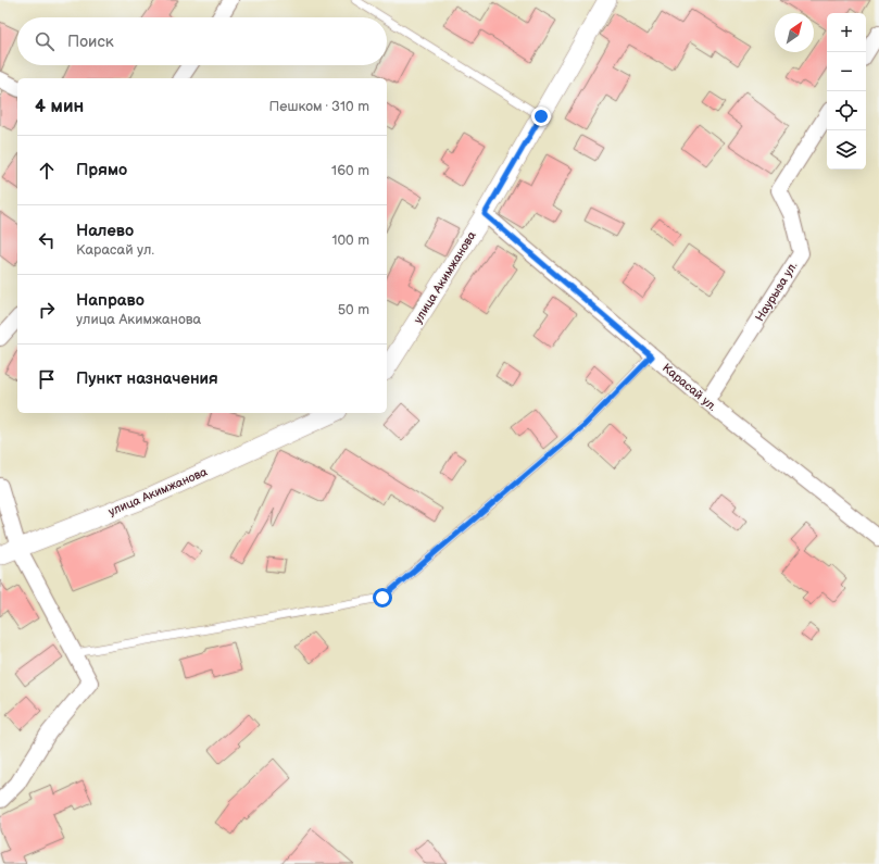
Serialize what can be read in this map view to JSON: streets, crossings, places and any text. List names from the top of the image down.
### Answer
{
  "streets": {
    "street": ["улица Акимжанова", "Наурыза ул.", "Карасай ул."]
  },
  "crossings": [
    ["улица Акимжанова", "Карасай ул."],
    ["Наурыза ул.", "Карасай ул."]
  ],
  "north": "top right",
  "page": {
    "map_buttons": ["+", "−"],
    "search": "Поиск",
    "heading": ["4 мин", "Пешком · 310 m"],
    "list": [
      ["Прямо", "160 m"],
      ["Налево", "Карасай ул.", "100 m"],
      ["Направо", "улица Акимжанова", "50 m"],
      "Пункт назначения"
    ]
  }
}
